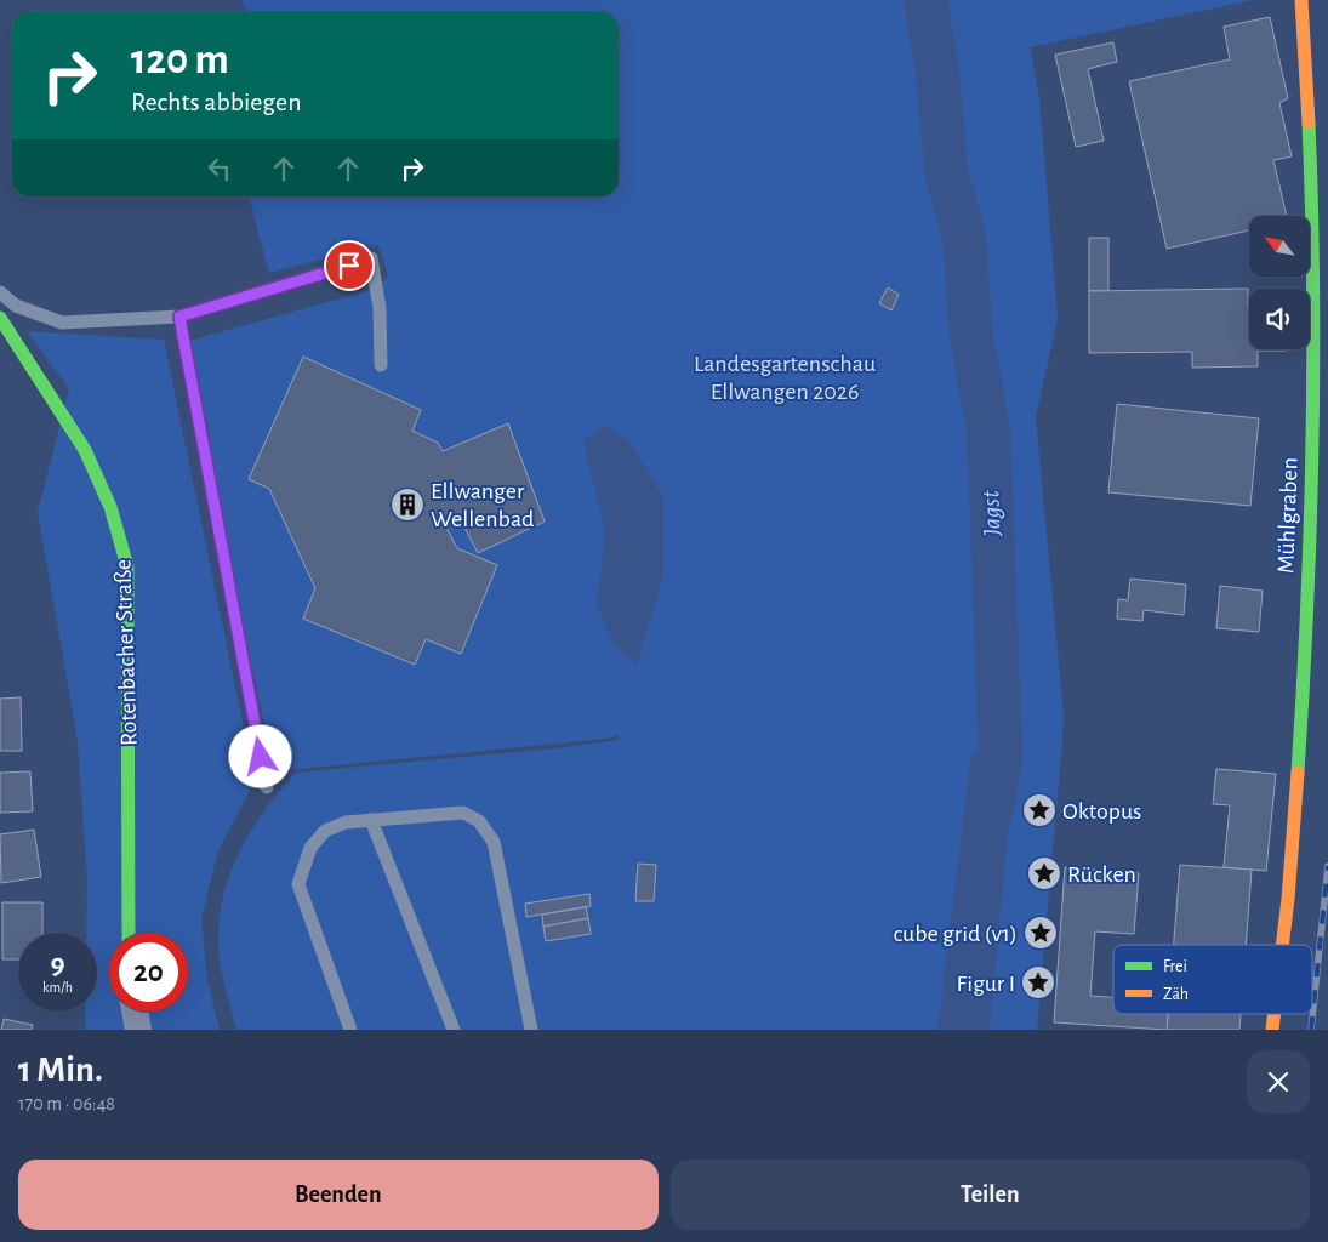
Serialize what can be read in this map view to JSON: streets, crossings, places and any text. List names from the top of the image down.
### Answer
{
  "streets": {
    "street": ["Mühlgraben", "Rotenbacher Straße"]
  },
  "water": ["Jagst"],
  "parks": ["Landesgartenschau Ellwangen 2026"],
  "places": {
    "building": ["Ellwanger Wellenbad"],
    "place": [
      "Oktopus",
      "Rücken",
      "cube grid (v1)",
      "Figur I"
    ]
  },
  "legend": ["Frei", "Zäh"],
  "north": "top left",
  "page": {
    "turn": ["120 m", "Rechts abbiegen"],
    "speed": "9 km/h",
    "limit": "20",
    "heading": ["1 Min.", "170 m · 06:48"],
    "buttons": ["Beenden", "Teilen"]
  }
}
